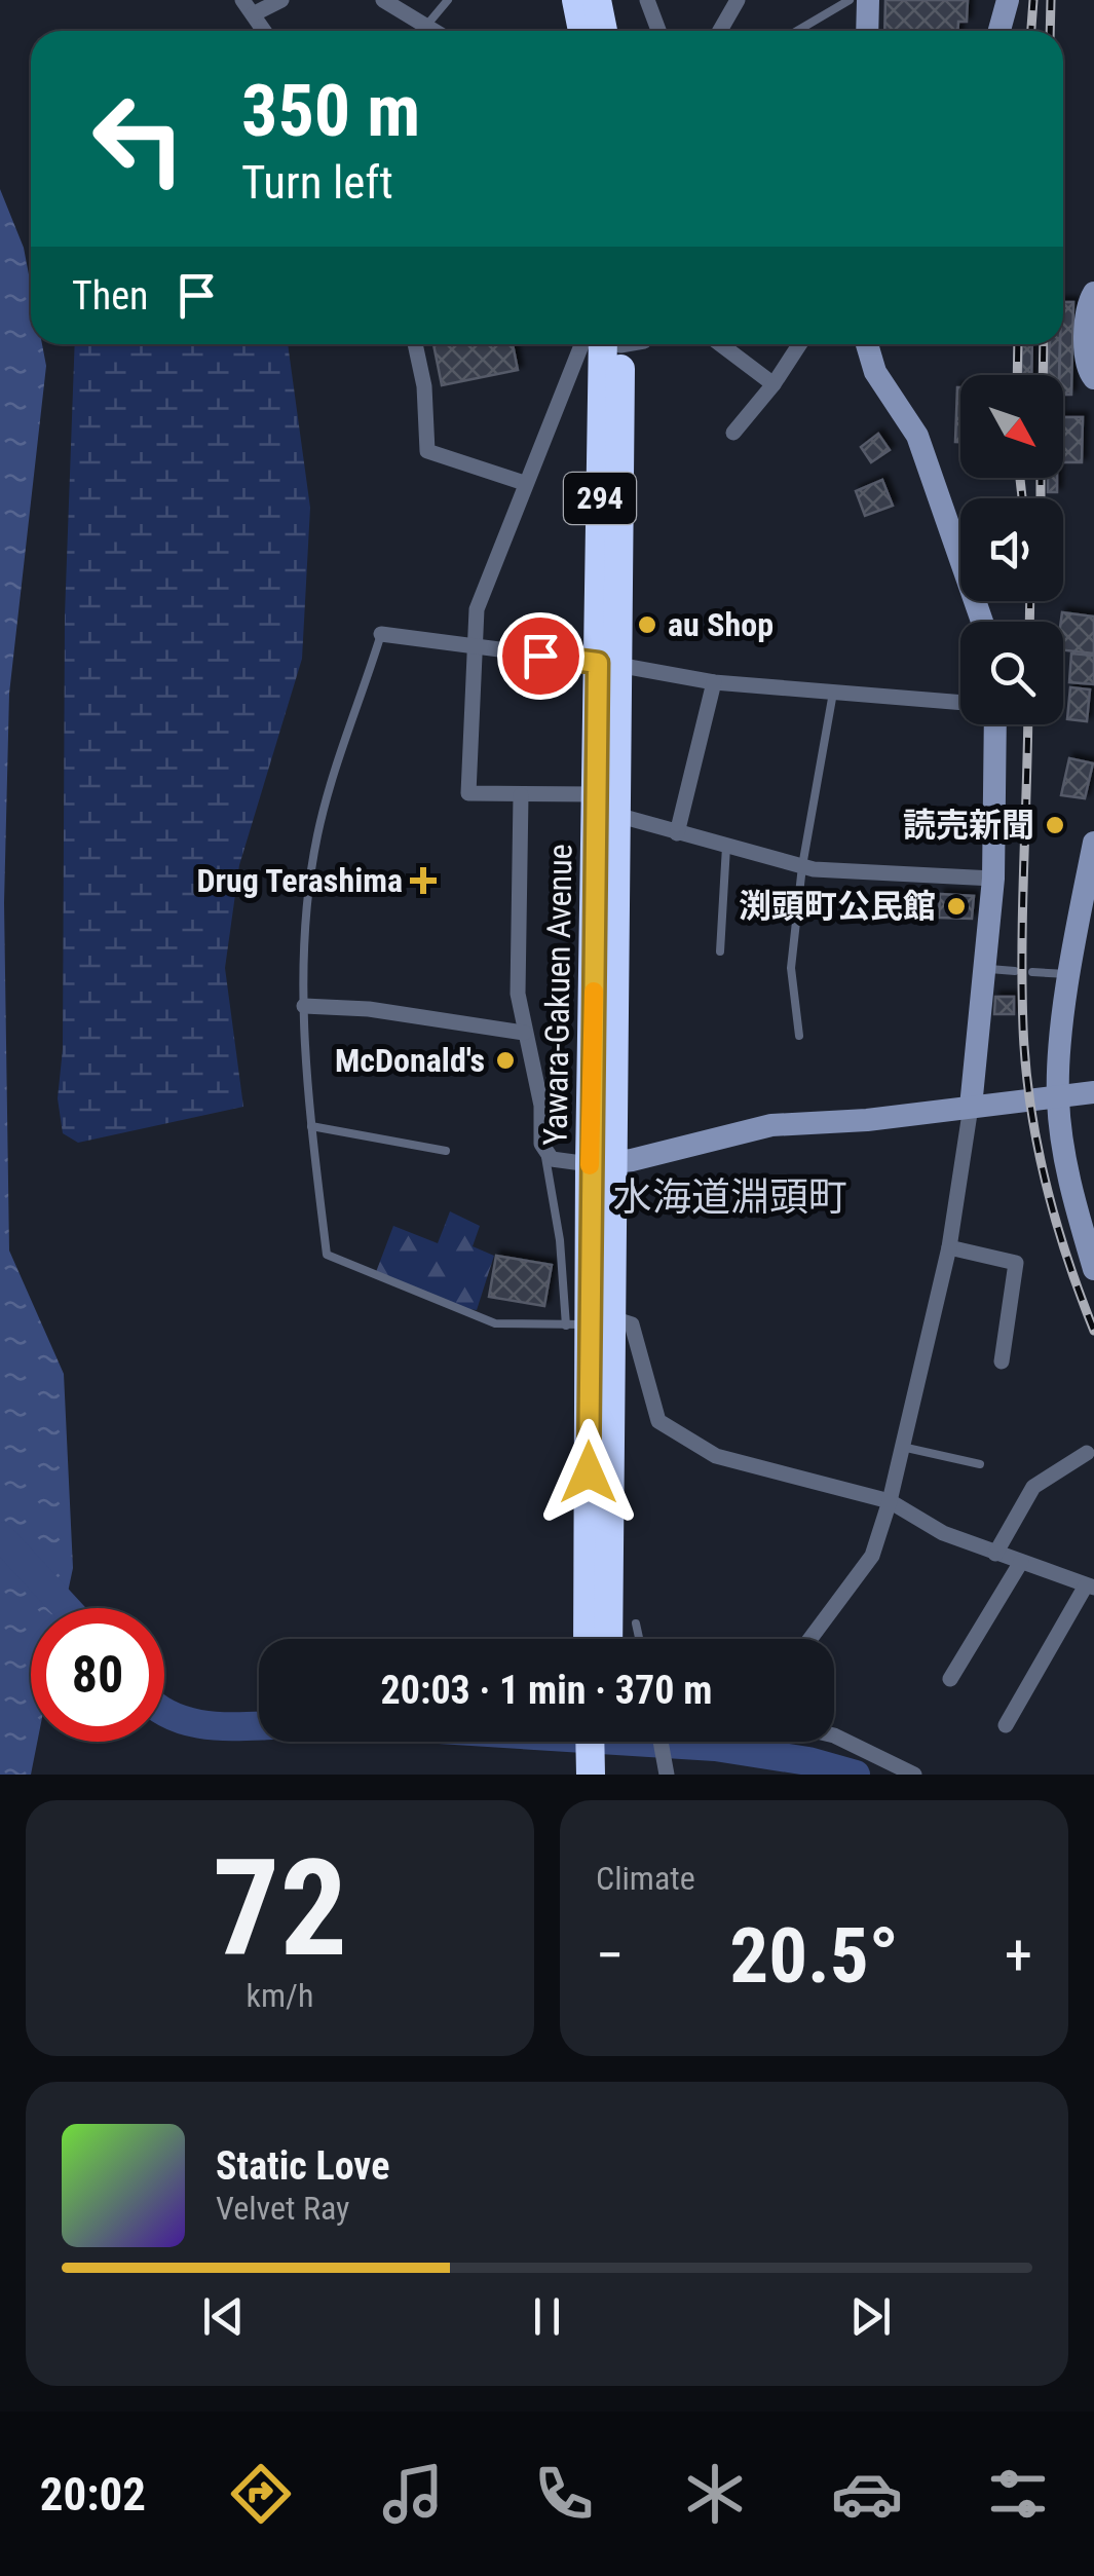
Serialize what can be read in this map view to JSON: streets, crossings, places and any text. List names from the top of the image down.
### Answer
{
  "streets": {
    "highway": ["294", "Yawara-Gakuen Avenue"]
  },
  "districts": ["水海道淵頭町"],
  "places": {
    "other": [
      "au Shop",
      "読売新聞",
      "渕頭町公民館",
      "McDonald's"
    ],
    "health": ["Drug Terashima"]
  },
  "north": "bottom right",
  "page": {
    "turn": ["350 m", "Turn left"],
    "then": "Then",
    "limit": "80",
    "trip": "20:03 · 1 min · 370 m",
    "tile": [
      ["72", "km/h"],
      "Climate"
    ],
    "heat": ["−", "20.5°", "+"],
    "song": ["Static Love", "Velvet Ray"],
    "tabs": "20:02"
  }
}
